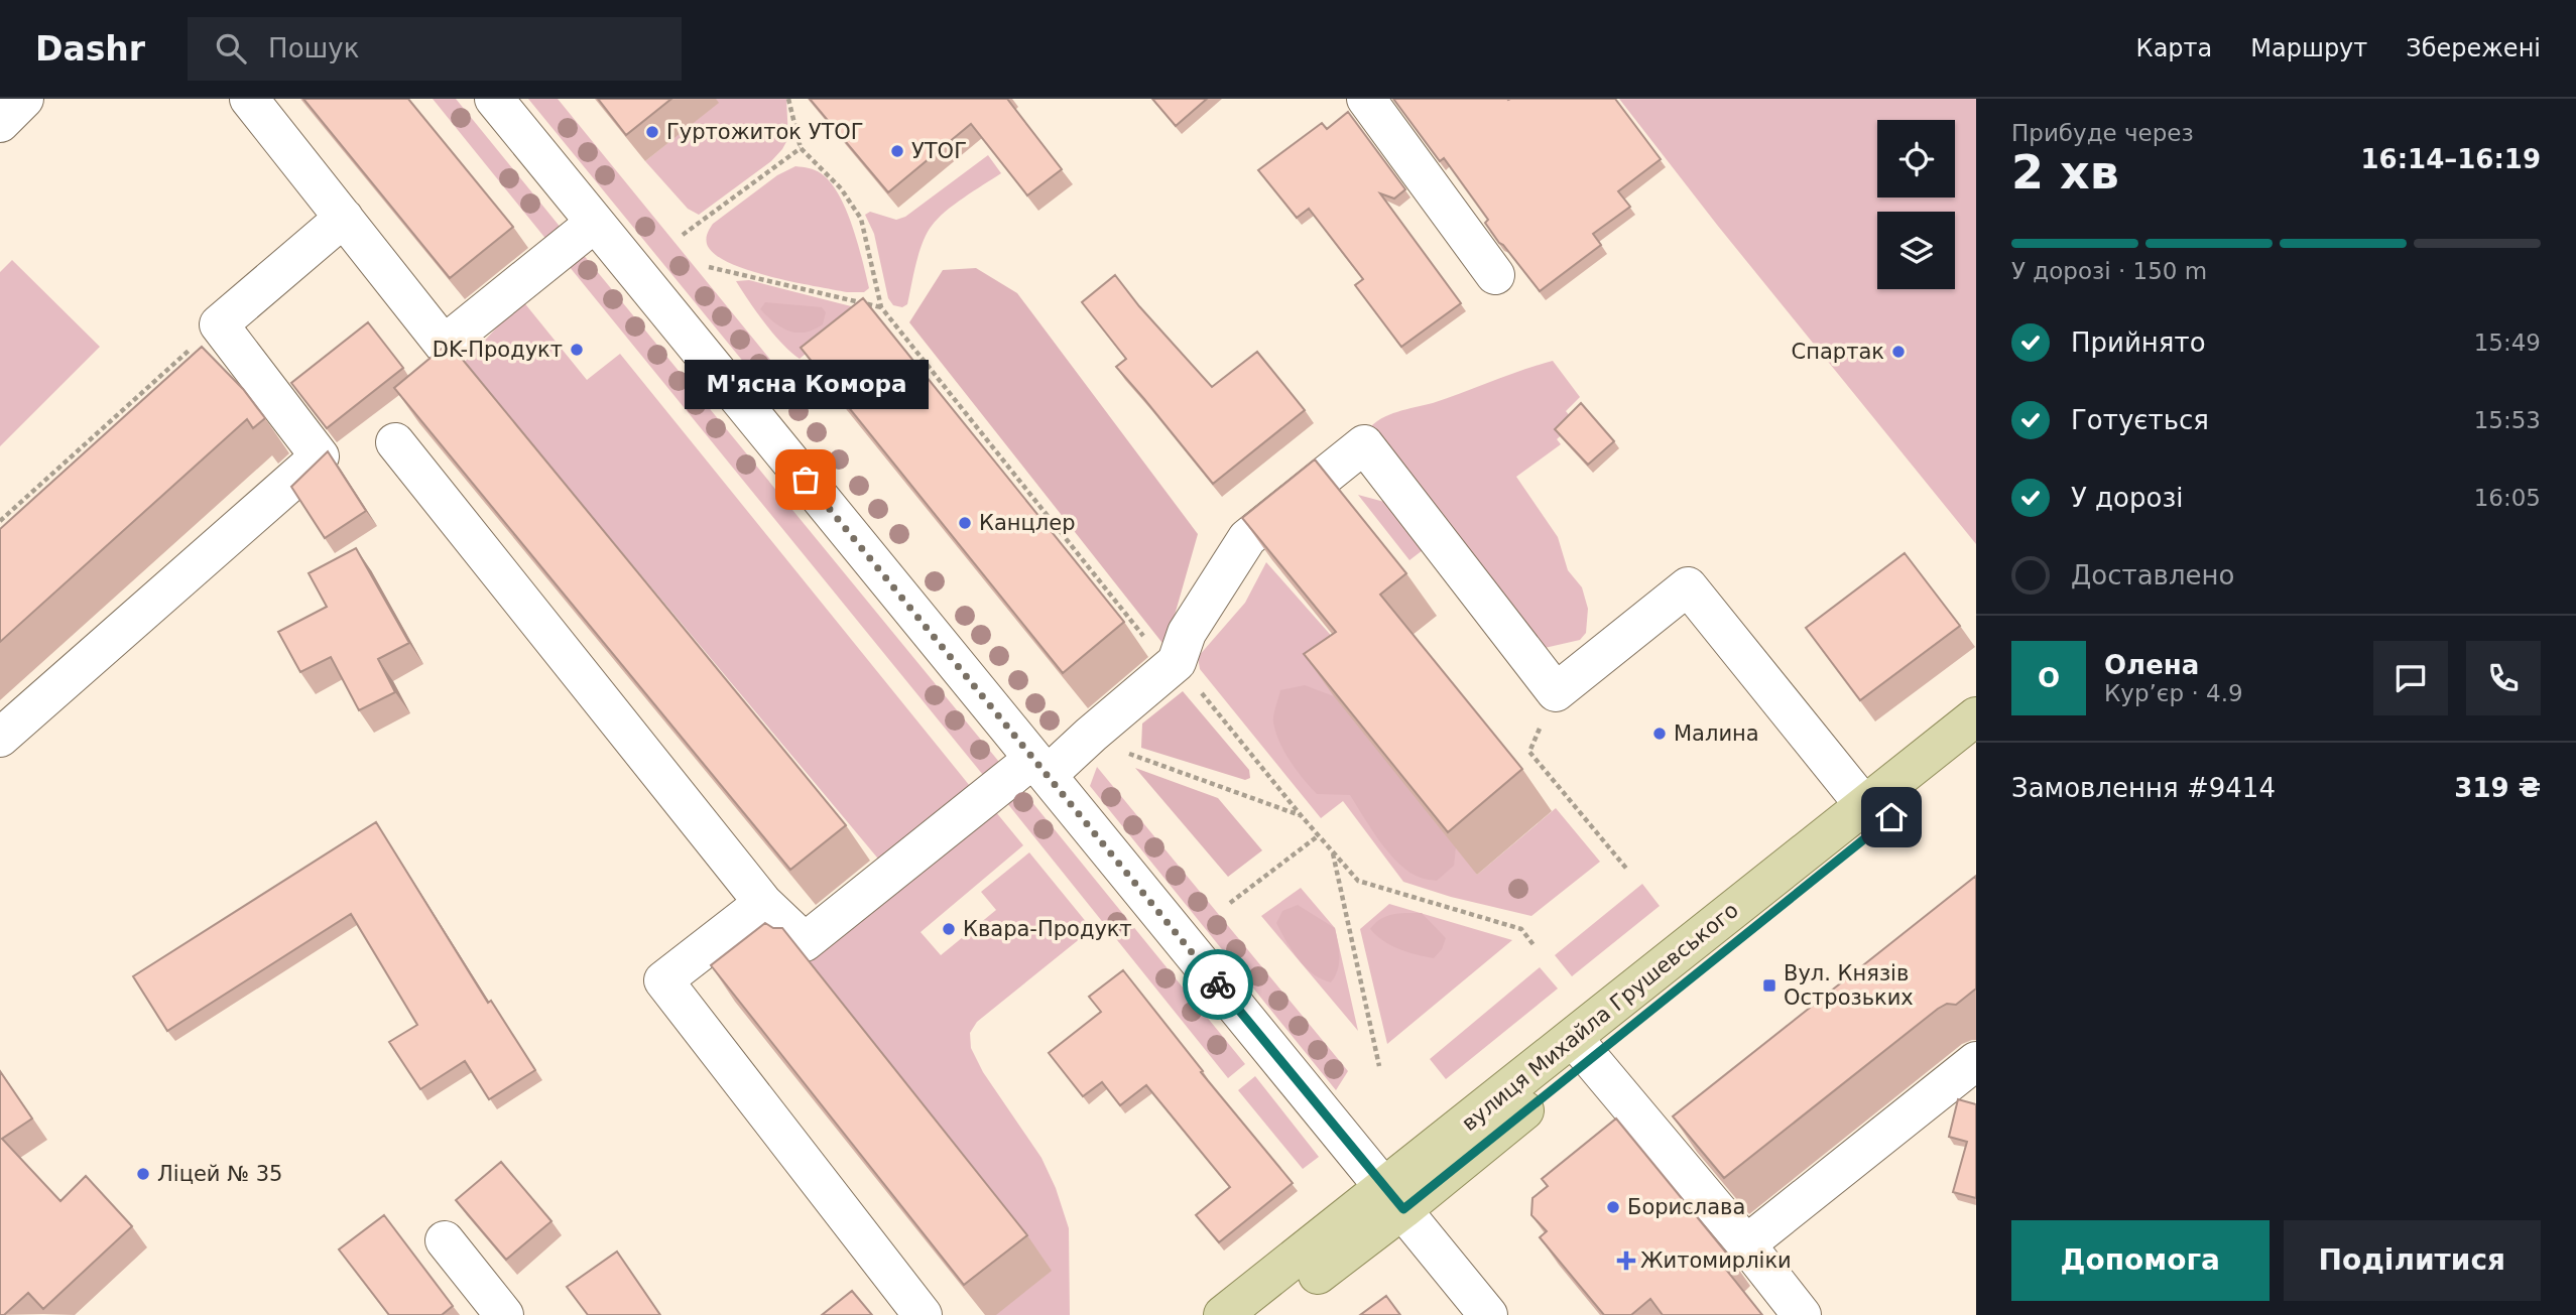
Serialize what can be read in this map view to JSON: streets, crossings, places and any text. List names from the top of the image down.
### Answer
{
  "streets": {
    "main road": ["вулиця Михайла Грушевського"]
  },
  "places": {
    "other": [
      "Гуртожиток УТОГ",
      "УТОГ",
      "DK-Продукт",
      "Спартак",
      "М'ясна Комора",
      "Канцлер",
      "Малина",
      "Квара-Продукт",
      "Ліцей № 35",
      "Борислава"
    ],
    "transit": ["Вул. Князів Острозьких"],
    "health": ["Житомирліки"]
  },
  "page": {
    "header": "Dashr",
    "search": "Пошук",
    "nav": ["Карта", "Маршрут", "Збережені"],
    "heading": ["2 хв", "Прибуде через", "16:14–16:19"],
    "panel": [
      "Олена",
      "Кур’єр · 4.9",
      "Замовлення #9414",
      "319 ₴"
    ],
    "bar": "У дорозі · 150 m",
    "list": [
      ["Прийнято", "15:49"],
      ["Готується", "15:53"],
      ["У дорозі", "16:05"],
      "Доставлено"
    ],
    "bubble": "М'ясна Комора",
    "round": "О",
    "buttons": ["Допомога", "Поділитися"]
  }
}
